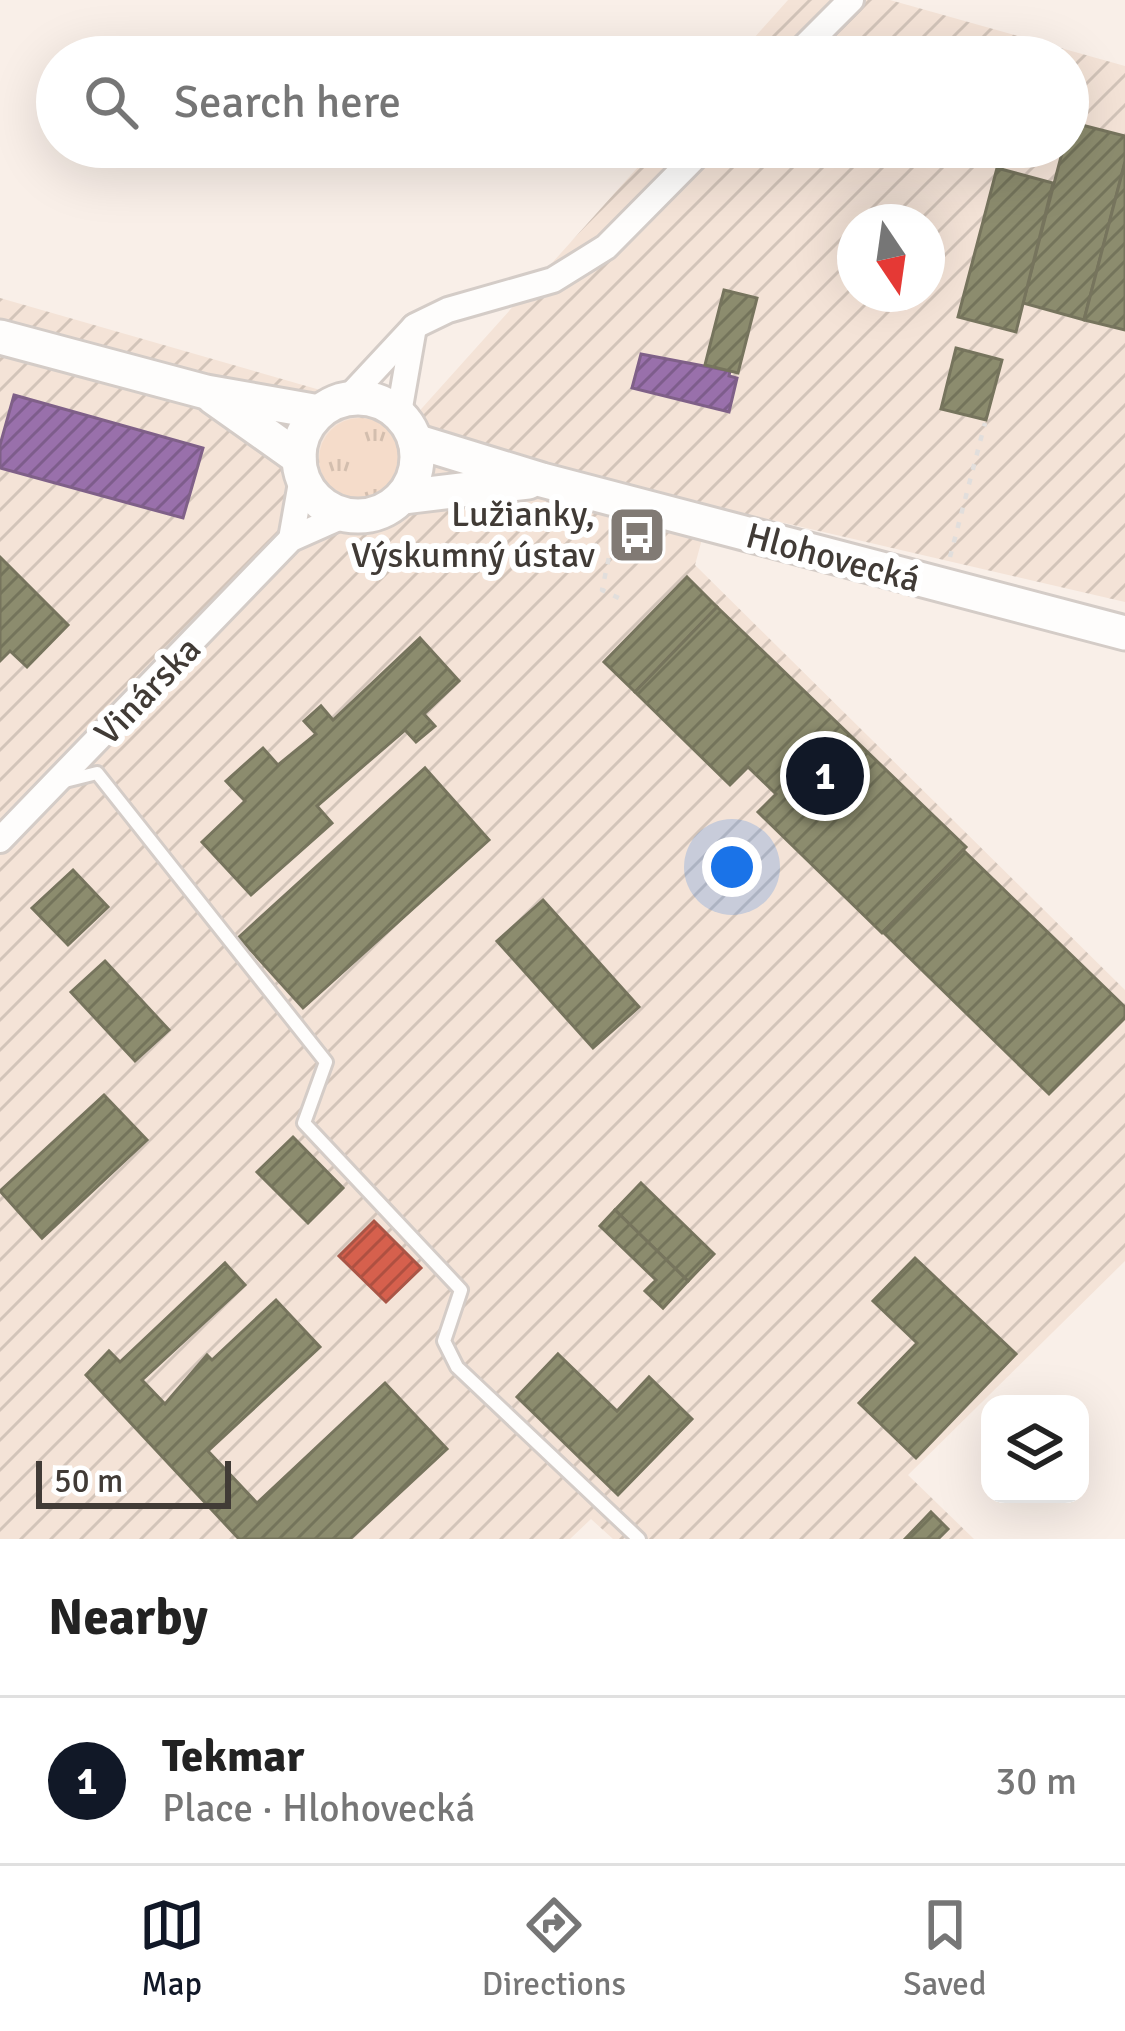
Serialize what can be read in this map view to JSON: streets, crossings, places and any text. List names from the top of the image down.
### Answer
{
  "streets": {
    "main road": ["Hlohovecká"],
    "street": ["Vinárska"]
  },
  "crossings": [
    ["Hlohovecká", "Vinárska"]
  ],
  "places": {
    "bus stop": ["Lužianky, Výskumný ústav"]
  },
  "scale_bar": "50 m",
  "north": "bottom",
  "page": {
    "search": "Search here",
    "pins": "1",
    "scale": "50 m",
    "heading": "Nearby",
    "list": [
      {
        "mark": "1",
        "name": "Tekmar",
        "note": "Place · Hlohovecká",
        "value": "30 m"
      }
    ],
    "nav": ["Map", "Directions", "Saved"]
  }
}
